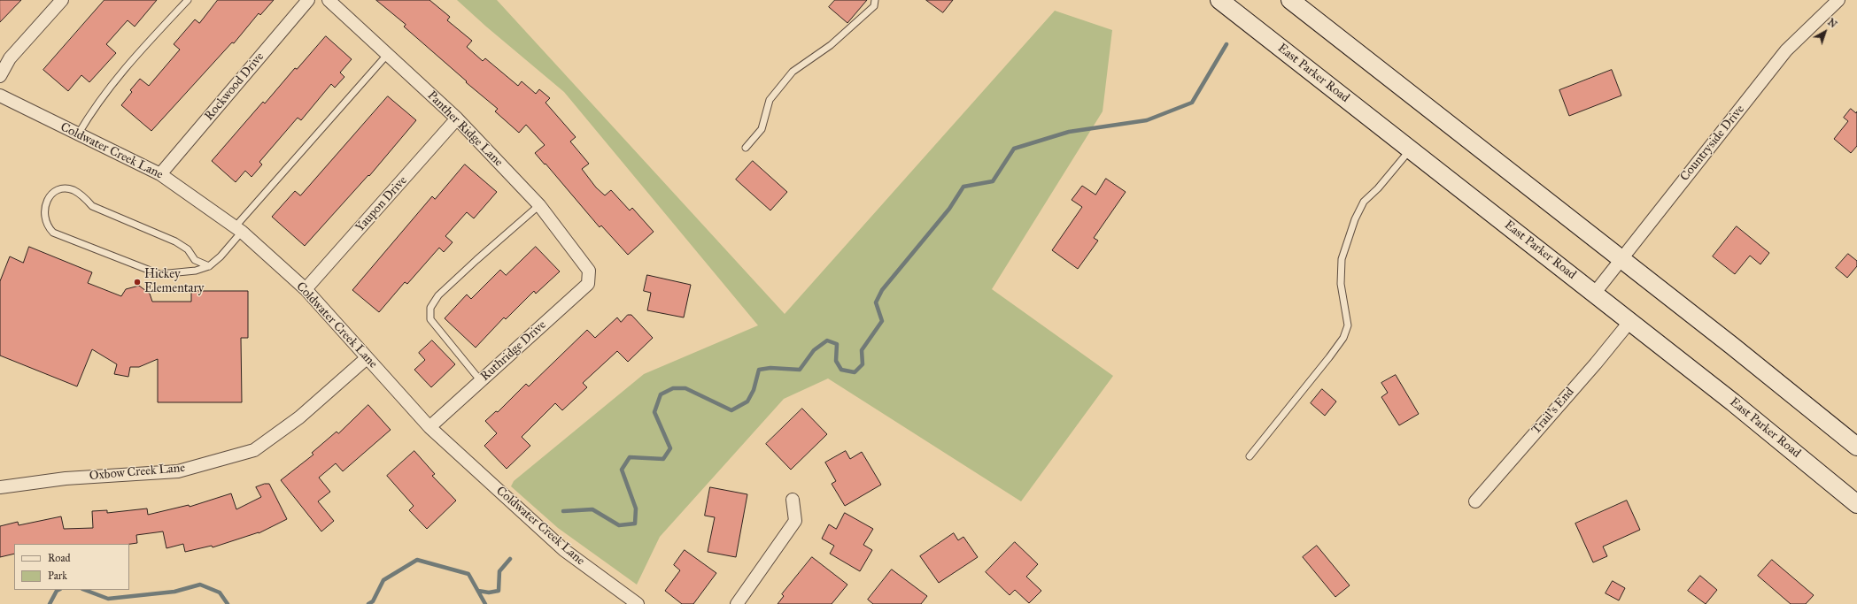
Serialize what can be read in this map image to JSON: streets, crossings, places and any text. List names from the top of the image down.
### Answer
{
  "streets": {
    "main road": ["East Parker Road"],
    "street": [
      "Rockwood Drive",
      "Panther Ridge Lane",
      "Countryside Drive",
      "Coldwater Creek Lane",
      "Yaupon Drive",
      "Ruthridge Drive",
      "Trail's End",
      "Oxbow Creek Lane"
    ]
  },
  "crossings": [
    ["East Parker Road", "Countryside Drive"],
    ["East Parker Road", "Trail's End"],
    ["Rockwood Drive", "Coldwater Creek Lane"],
    ["Panther Ridge Lane", "Yaupon Drive"],
    ["Panther Ridge Lane", "Ruthridge Drive"],
    ["Coldwater Creek Lane", "Yaupon Drive"],
    ["Coldwater Creek Lane", "Ruthridge Drive"],
    ["Coldwater Creek Lane", "Oxbow Creek Lane"]
  ],
  "places": ["Hickey Elementary"],
  "legend": ["Road", "Park"],
  "north": "top right"
}
